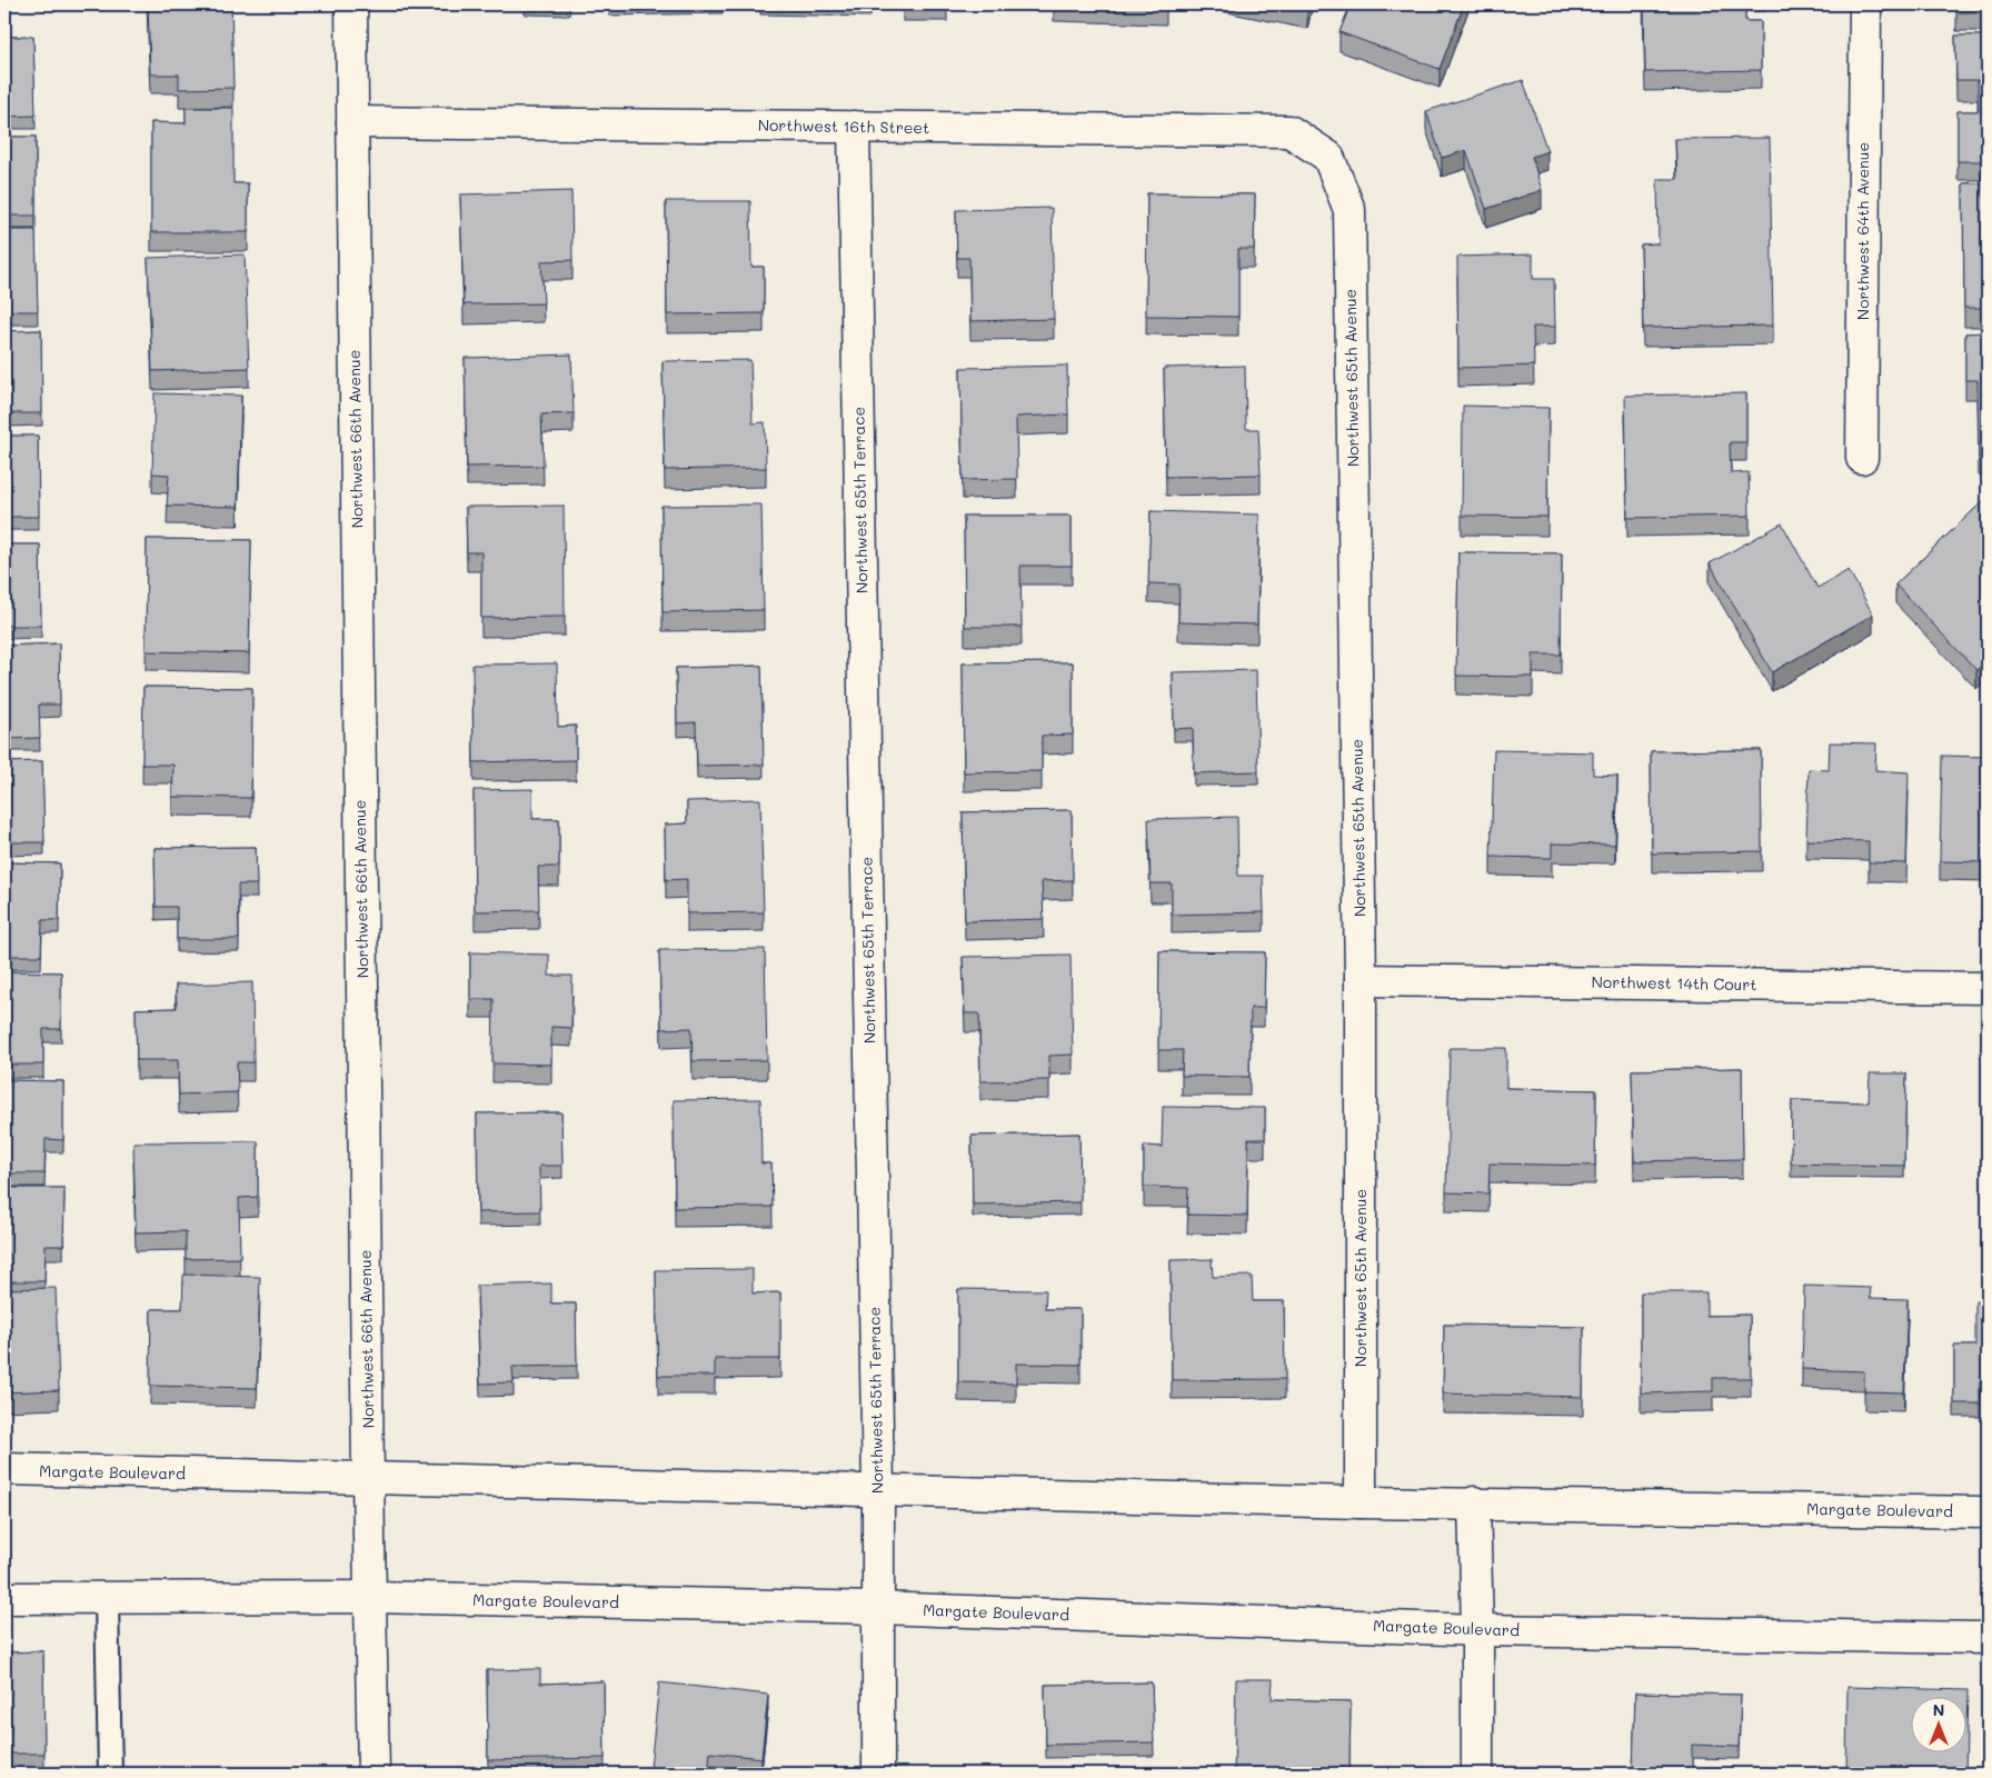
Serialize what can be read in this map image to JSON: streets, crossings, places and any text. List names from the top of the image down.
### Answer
{
  "streets": {
    "street": [
      "Northwest 16th Street",
      "Northwest 64th Avenue",
      "Northwest 65th Avenue",
      "Northwest 66th Avenue",
      "Northwest 65th Terrace",
      "Northwest 14th Court",
      "Margate Boulevard"
    ]
  },
  "crossings": [
    ["Northwest 16th Street", "Northwest 65th Avenue"],
    ["Northwest 16th Street", "Northwest 66th Avenue"],
    ["Northwest 16th Street", "Northwest 65th Terrace"],
    ["Northwest 65th Avenue", "Northwest 14th Court"],
    ["Northwest 65th Avenue", "Margate Boulevard"],
    ["Northwest 66th Avenue", "Margate Boulevard"],
    ["Northwest 65th Terrace", "Margate Boulevard"]
  ],
  "north": "top"
}
